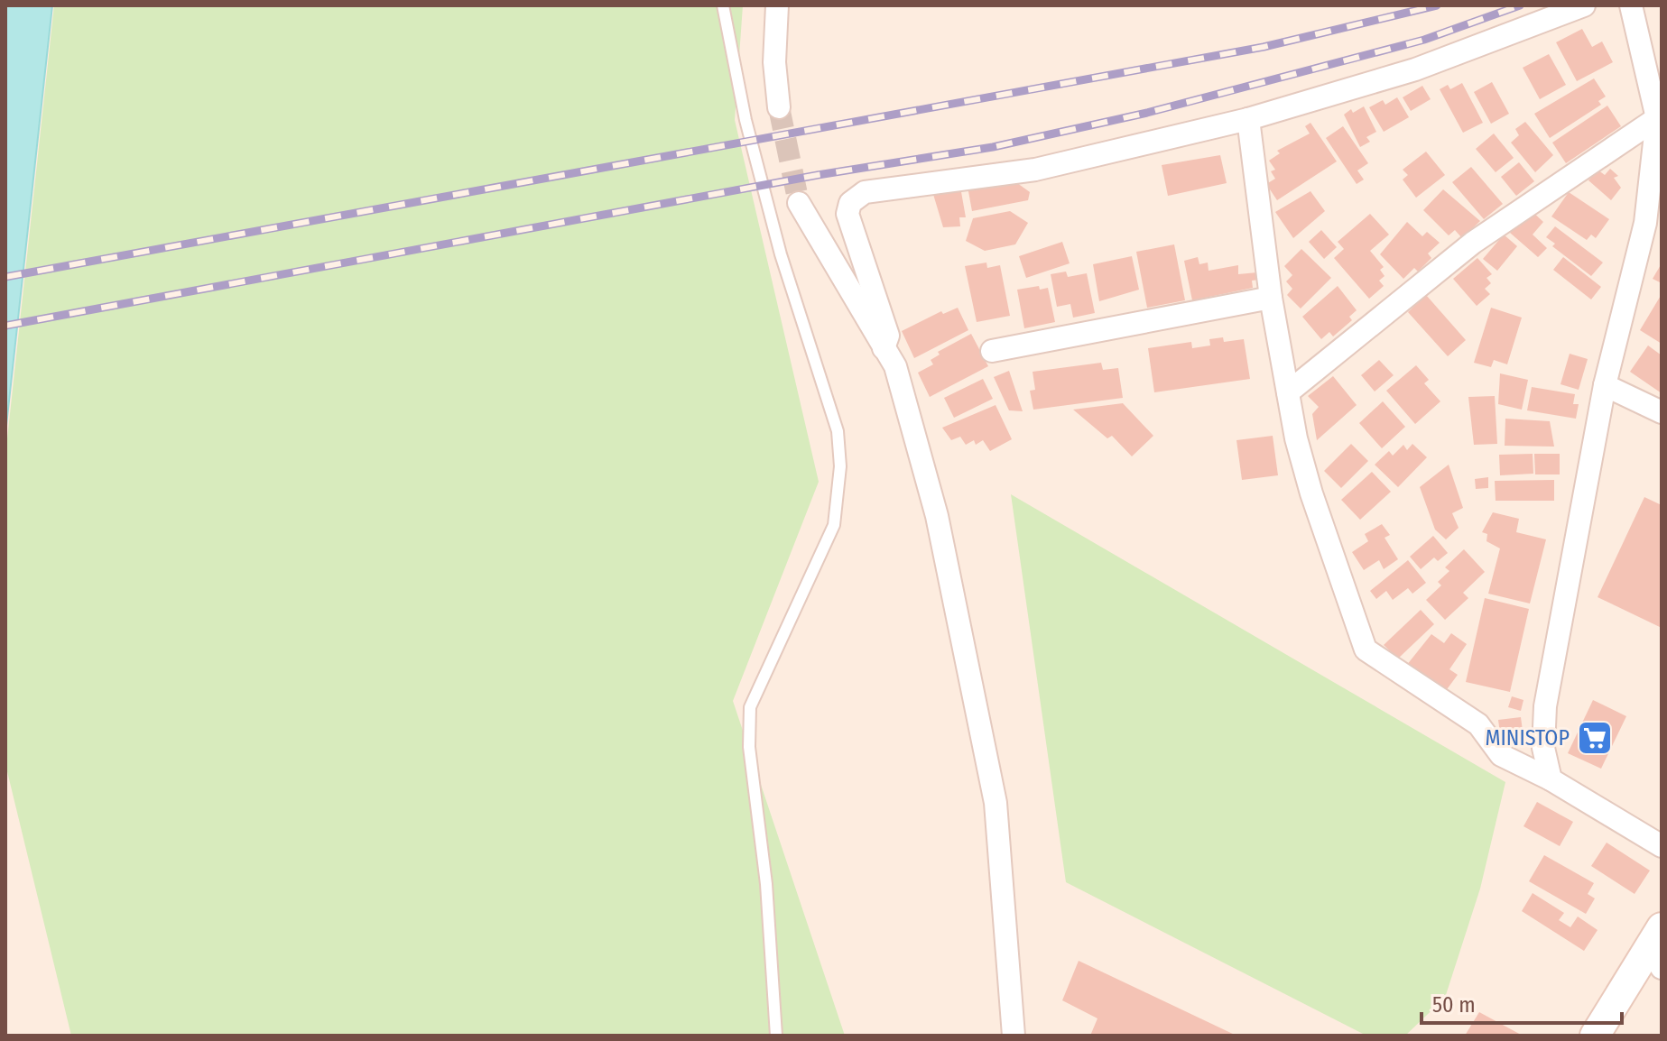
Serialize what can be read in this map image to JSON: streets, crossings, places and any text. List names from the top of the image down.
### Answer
{
  "places": {
    "supermarket": ["MINISTOP"]
  },
  "scale_bar": "50 m"
}
